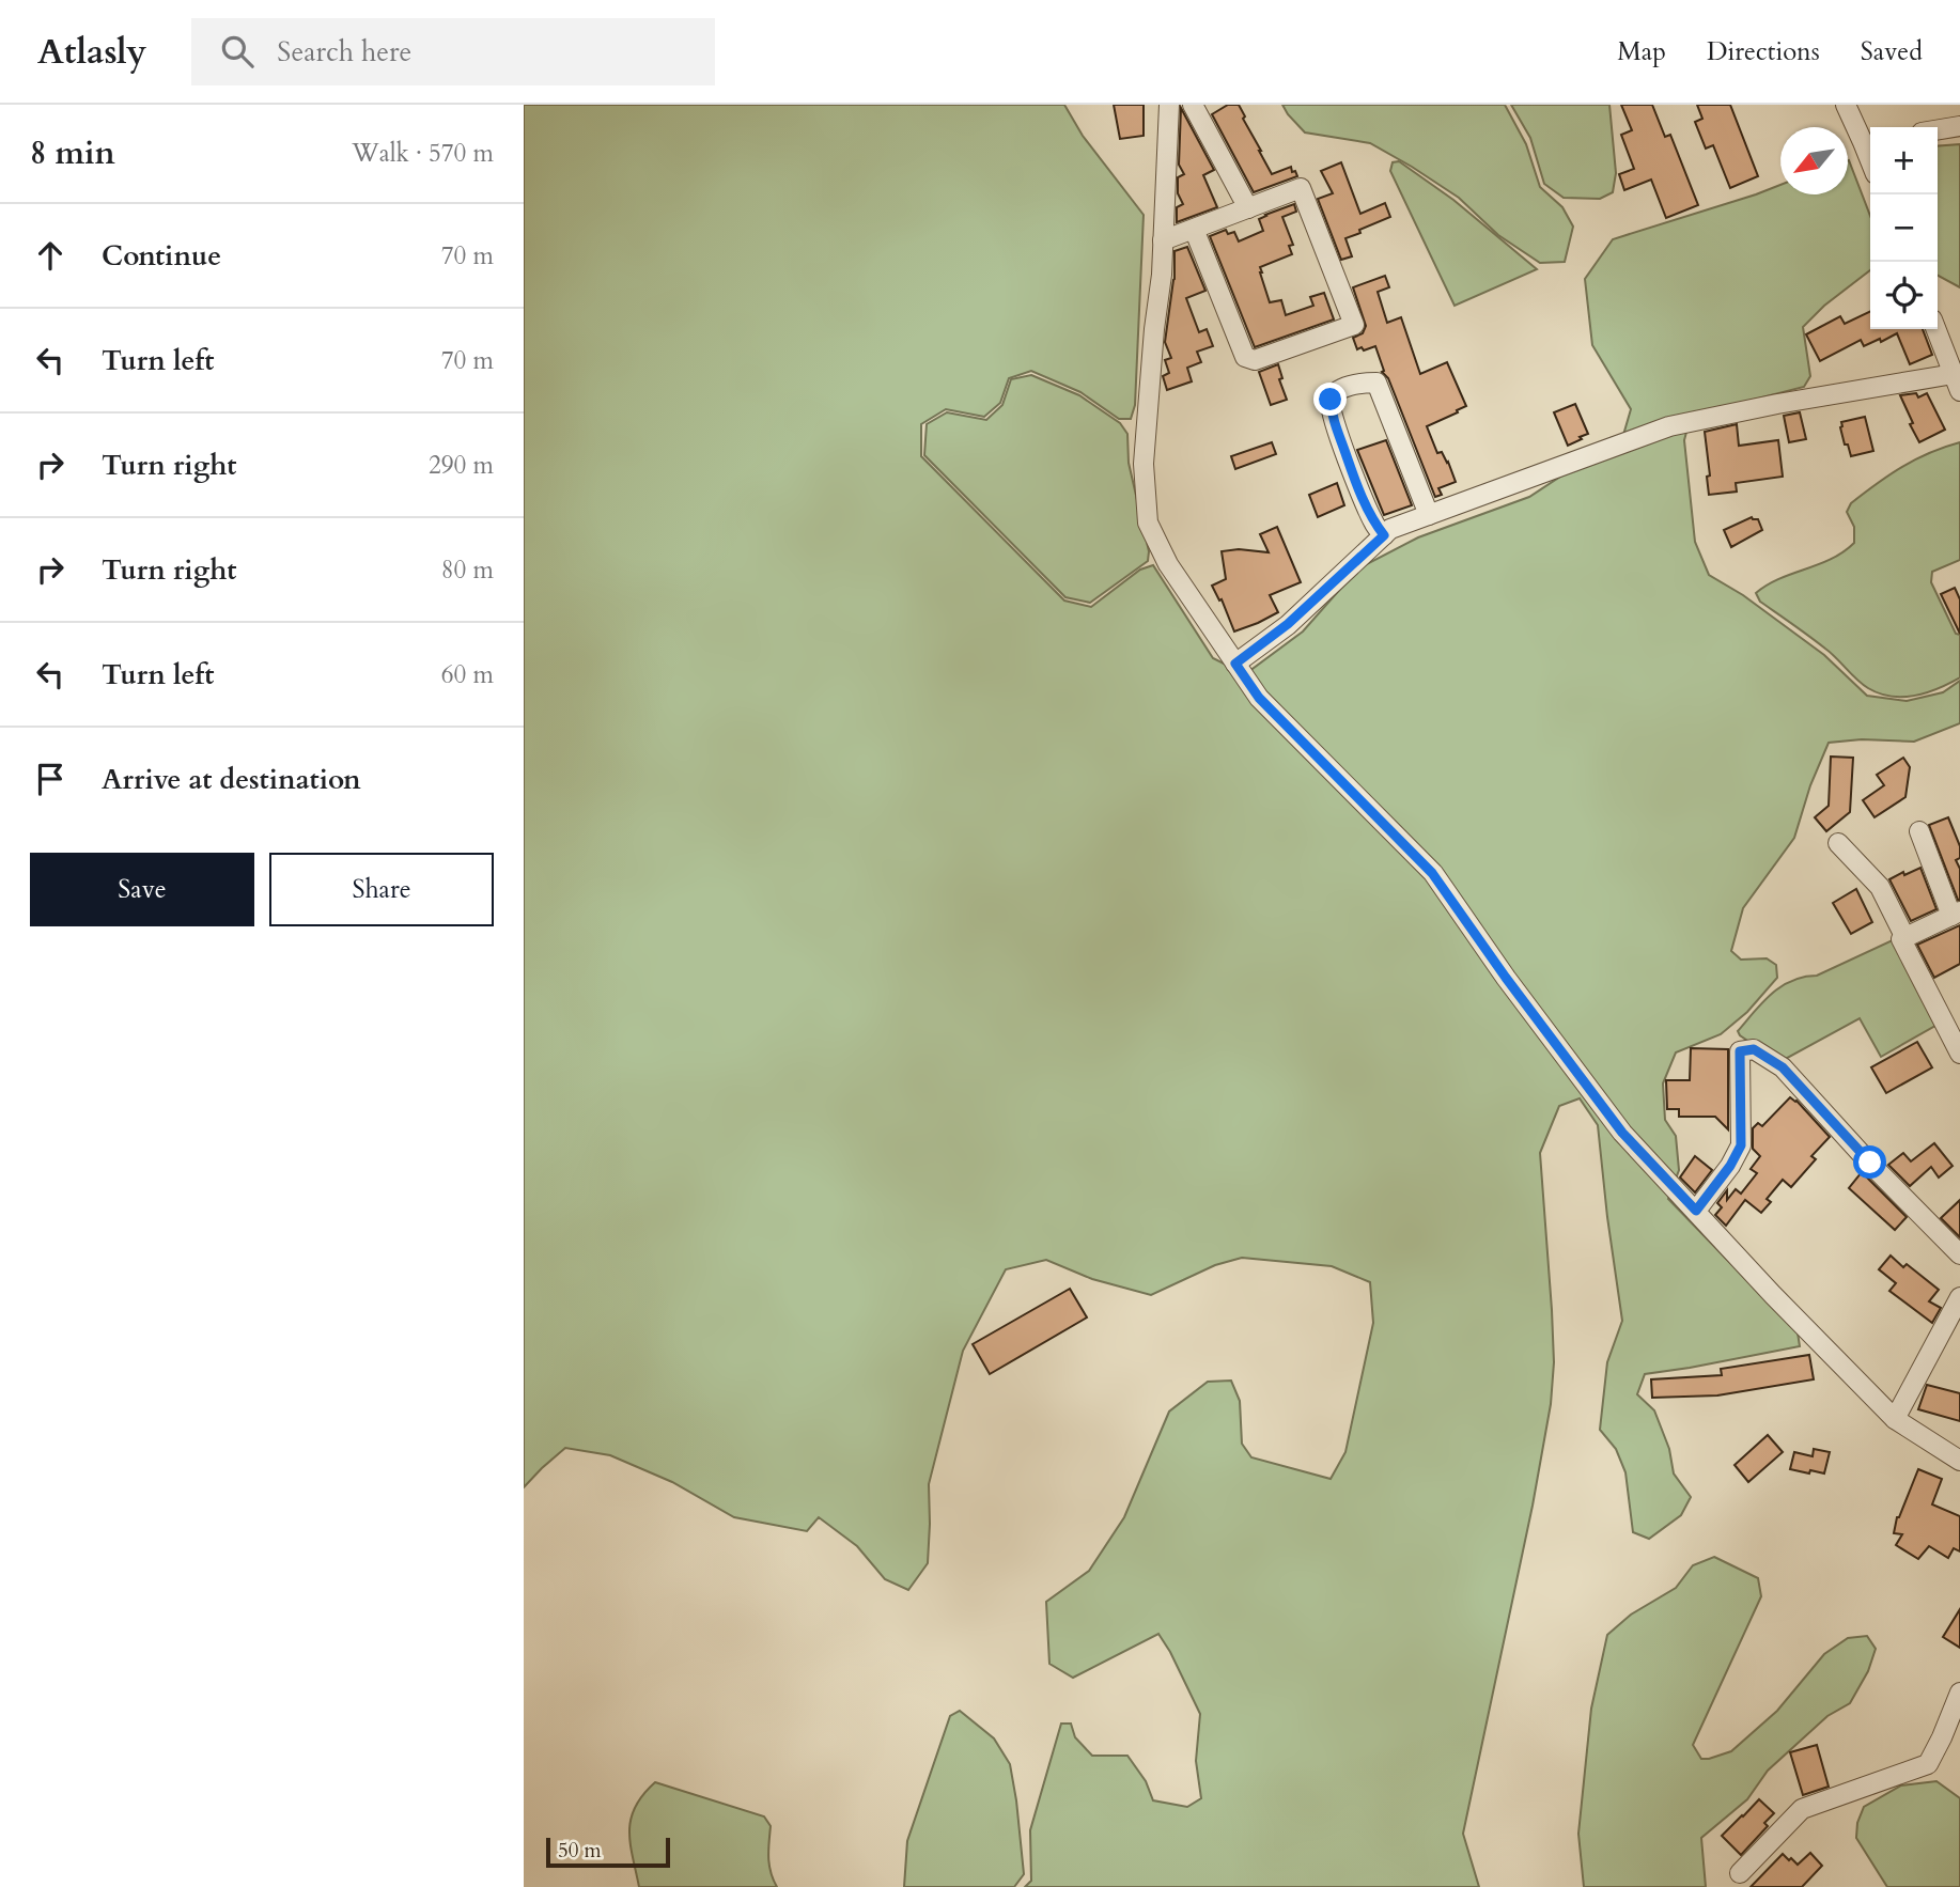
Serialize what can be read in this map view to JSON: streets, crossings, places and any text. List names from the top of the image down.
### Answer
{
  "scale_bar": "50 m",
  "north": "bottom left",
  "page": {
    "header": "Atlasly",
    "search": "Search here",
    "nav": ["Map", "Directions", "Saved"],
    "heading": ["8 min", "Walk · 570 m"],
    "map_buttons": ["+", "−"],
    "list": [
      ["Continue", "70 m"],
      ["Turn left", "70 m"],
      ["Turn right", "290 m"],
      ["Turn right", "80 m"],
      ["Turn left", "60 m"],
      "Arrive at destination"
    ],
    "buttons": ["Save", "Share"],
    "scale": "50 m"
  }
}
